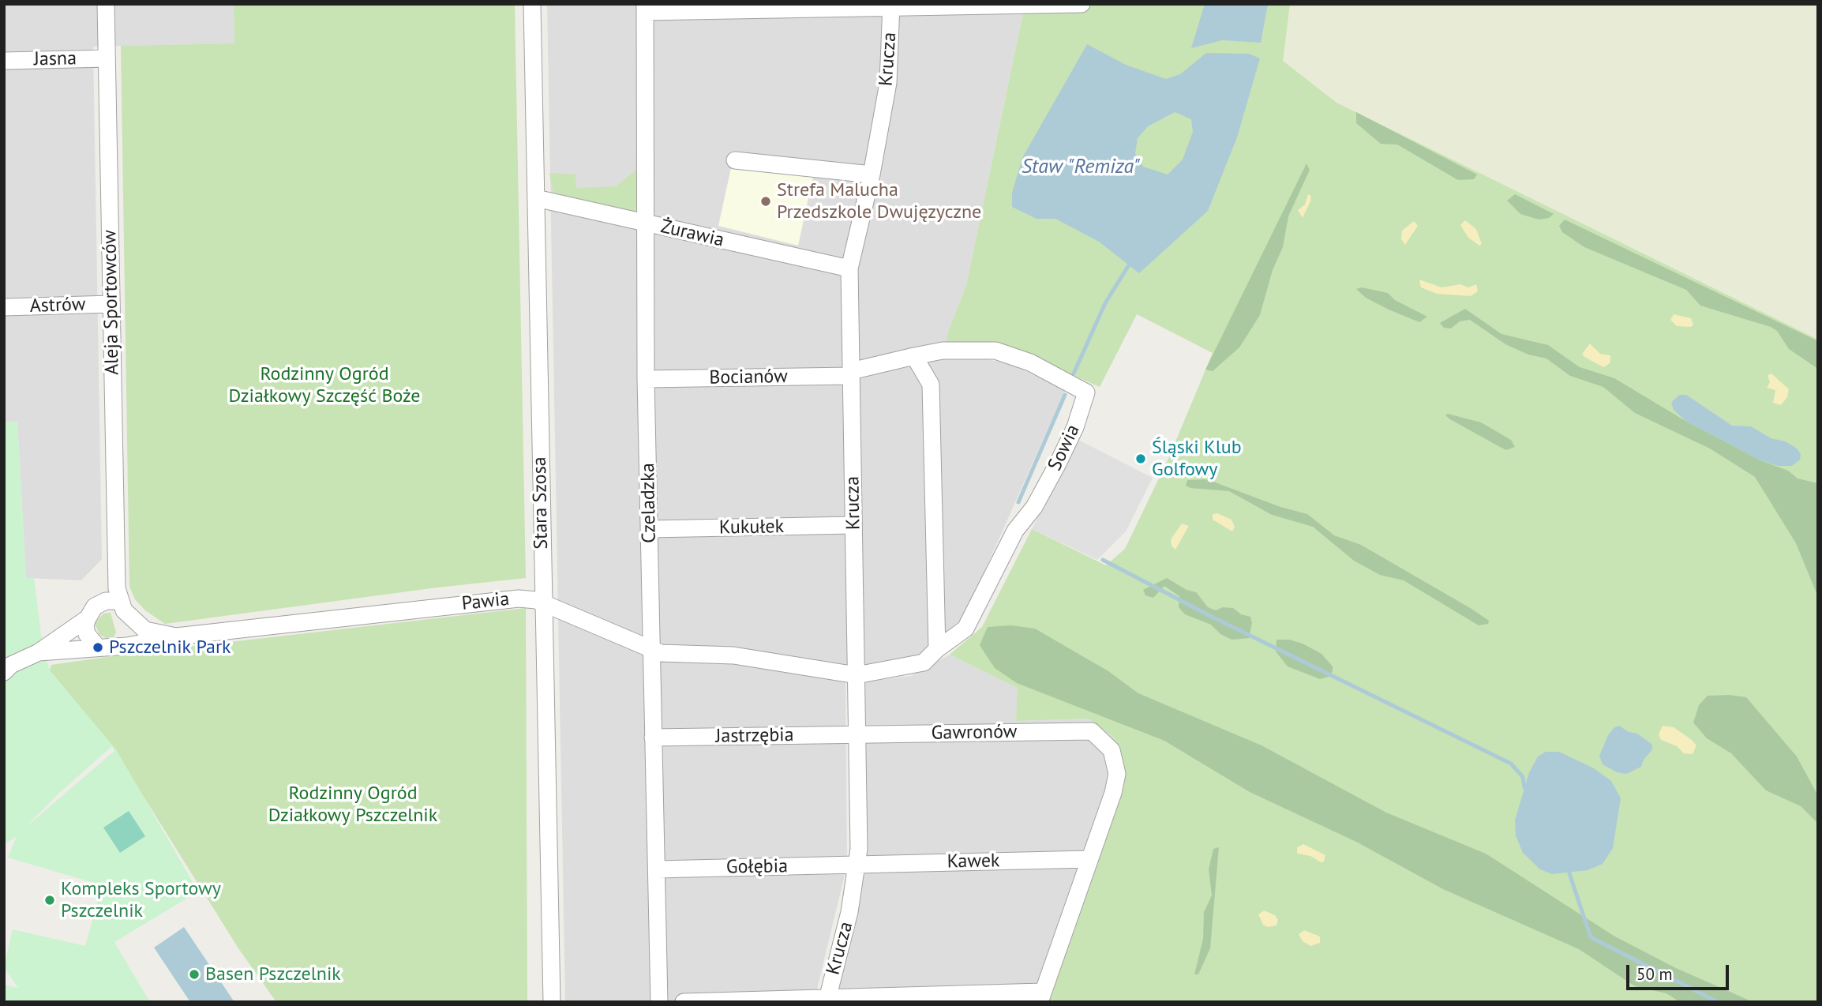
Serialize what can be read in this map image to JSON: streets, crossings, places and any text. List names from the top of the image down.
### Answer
{
  "streets": {
    "street": [
      "Jasna",
      "Krucza",
      "Żurawia",
      "Aleja Sportowców",
      "Astrów",
      "Bocianów",
      "Sowia",
      "Stara Szosa",
      "Czeladzka",
      "Kukułek",
      "Pawia",
      "Gawronów",
      "Jastrzębia",
      "Kawek",
      "Gołębia"
    ]
  },
  "crossings": [
    ["Jasna", "Aleja Sportowców"],
    ["Krucza", "Żurawia"],
    ["Krucza", "Bocianów"],
    ["Krucza", "Sowia"],
    ["Krucza", "Kukułek"],
    ["Krucza", "Pawia"],
    ["Krucza", "Gawronów"],
    ["Krucza", "Jastrzębia"],
    ["Krucza", "Kawek"],
    ["Krucza", "Gołębia"],
    ["Żurawia", "Stara Szosa"],
    ["Żurawia", "Czeladzka"],
    ["Aleja Sportowców", "Astrów"],
    ["Aleja Sportowców", "Pawia"],
    ["Bocianów", "Sowia"],
    ["Bocianów", "Czeladzka"],
    ["Sowia", "Pawia"],
    ["Stara Szosa", "Pawia"],
    ["Czeladzka", "Kukułek"],
    ["Czeladzka", "Pawia"],
    ["Czeladzka", "Jastrzębia"],
    ["Czeladzka", "Gołębia"],
    ["Gawronów", "Jastrzębia"],
    ["Gawronów", "Kawek"],
    ["Kawek", "Gołębia"]
  ],
  "water": ["Staw \"Remiza\""],
  "parks": ["Rodzinny Ogród Działkowy Szczęść Boże", "Rodzinny Ogród Działkowy Pszczelnik"],
  "places": [
    "Strefa Malucha Przedszkole Dwujęzyczne",
    "Śląski Klub Golfowy",
    "Pszczelnik Park",
    "Kompleks Sportowy Pszczelnik",
    "Basen Pszczelnik"
  ],
  "scale_bar": "50 m"
}
